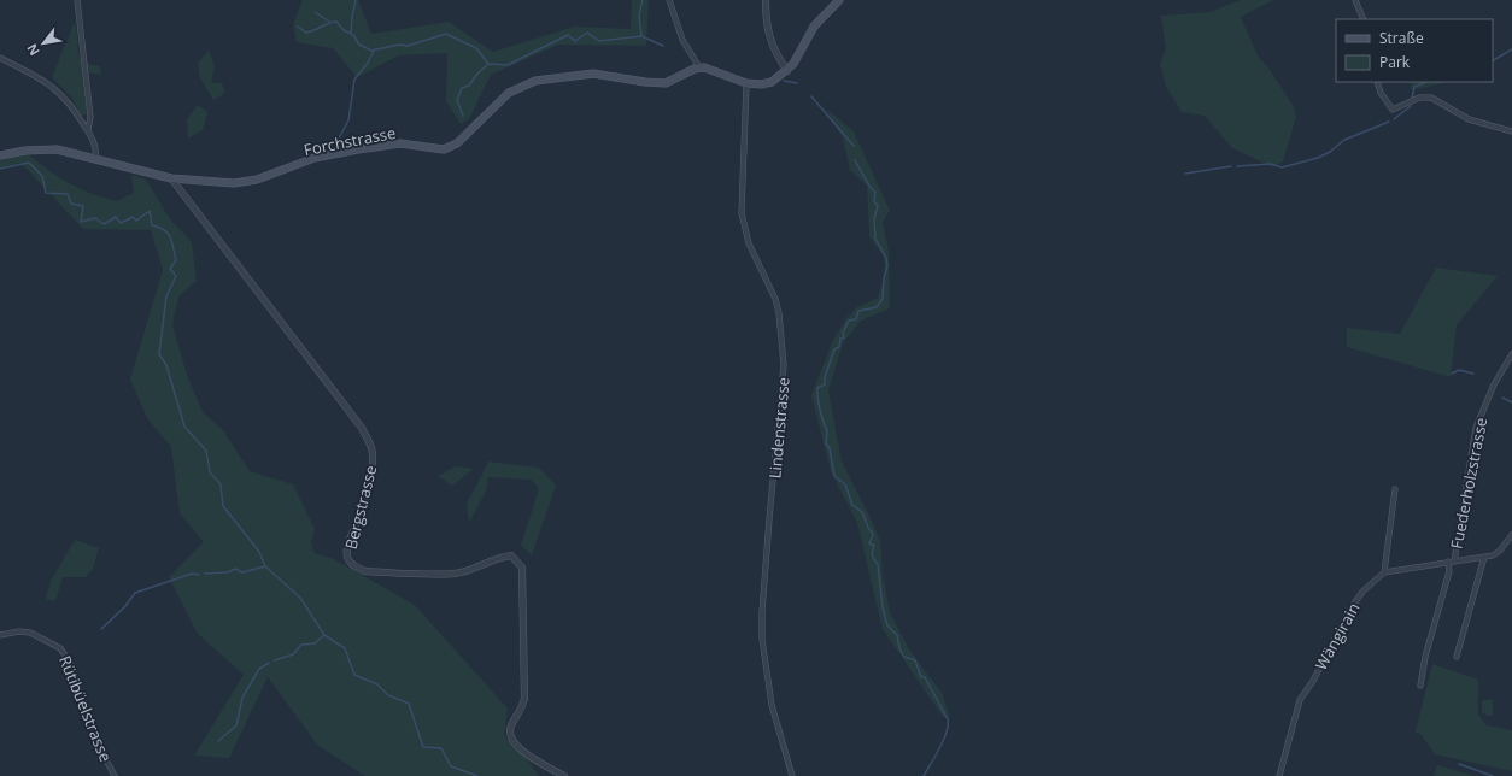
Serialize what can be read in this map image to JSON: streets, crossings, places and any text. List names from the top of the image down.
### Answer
{
  "streets": {
    "main road": ["Forchstrasse"],
    "street": [
      "Lindenstrasse",
      "Fuederholzstrasse",
      "Bergstrasse",
      "Wängirain",
      "Rütibüelstrasse"
    ]
  },
  "crossings": [
    ["Forchstrasse", "Bergstrasse"]
  ],
  "legend": ["Straße", "Park"],
  "north": "bottom left"
}
